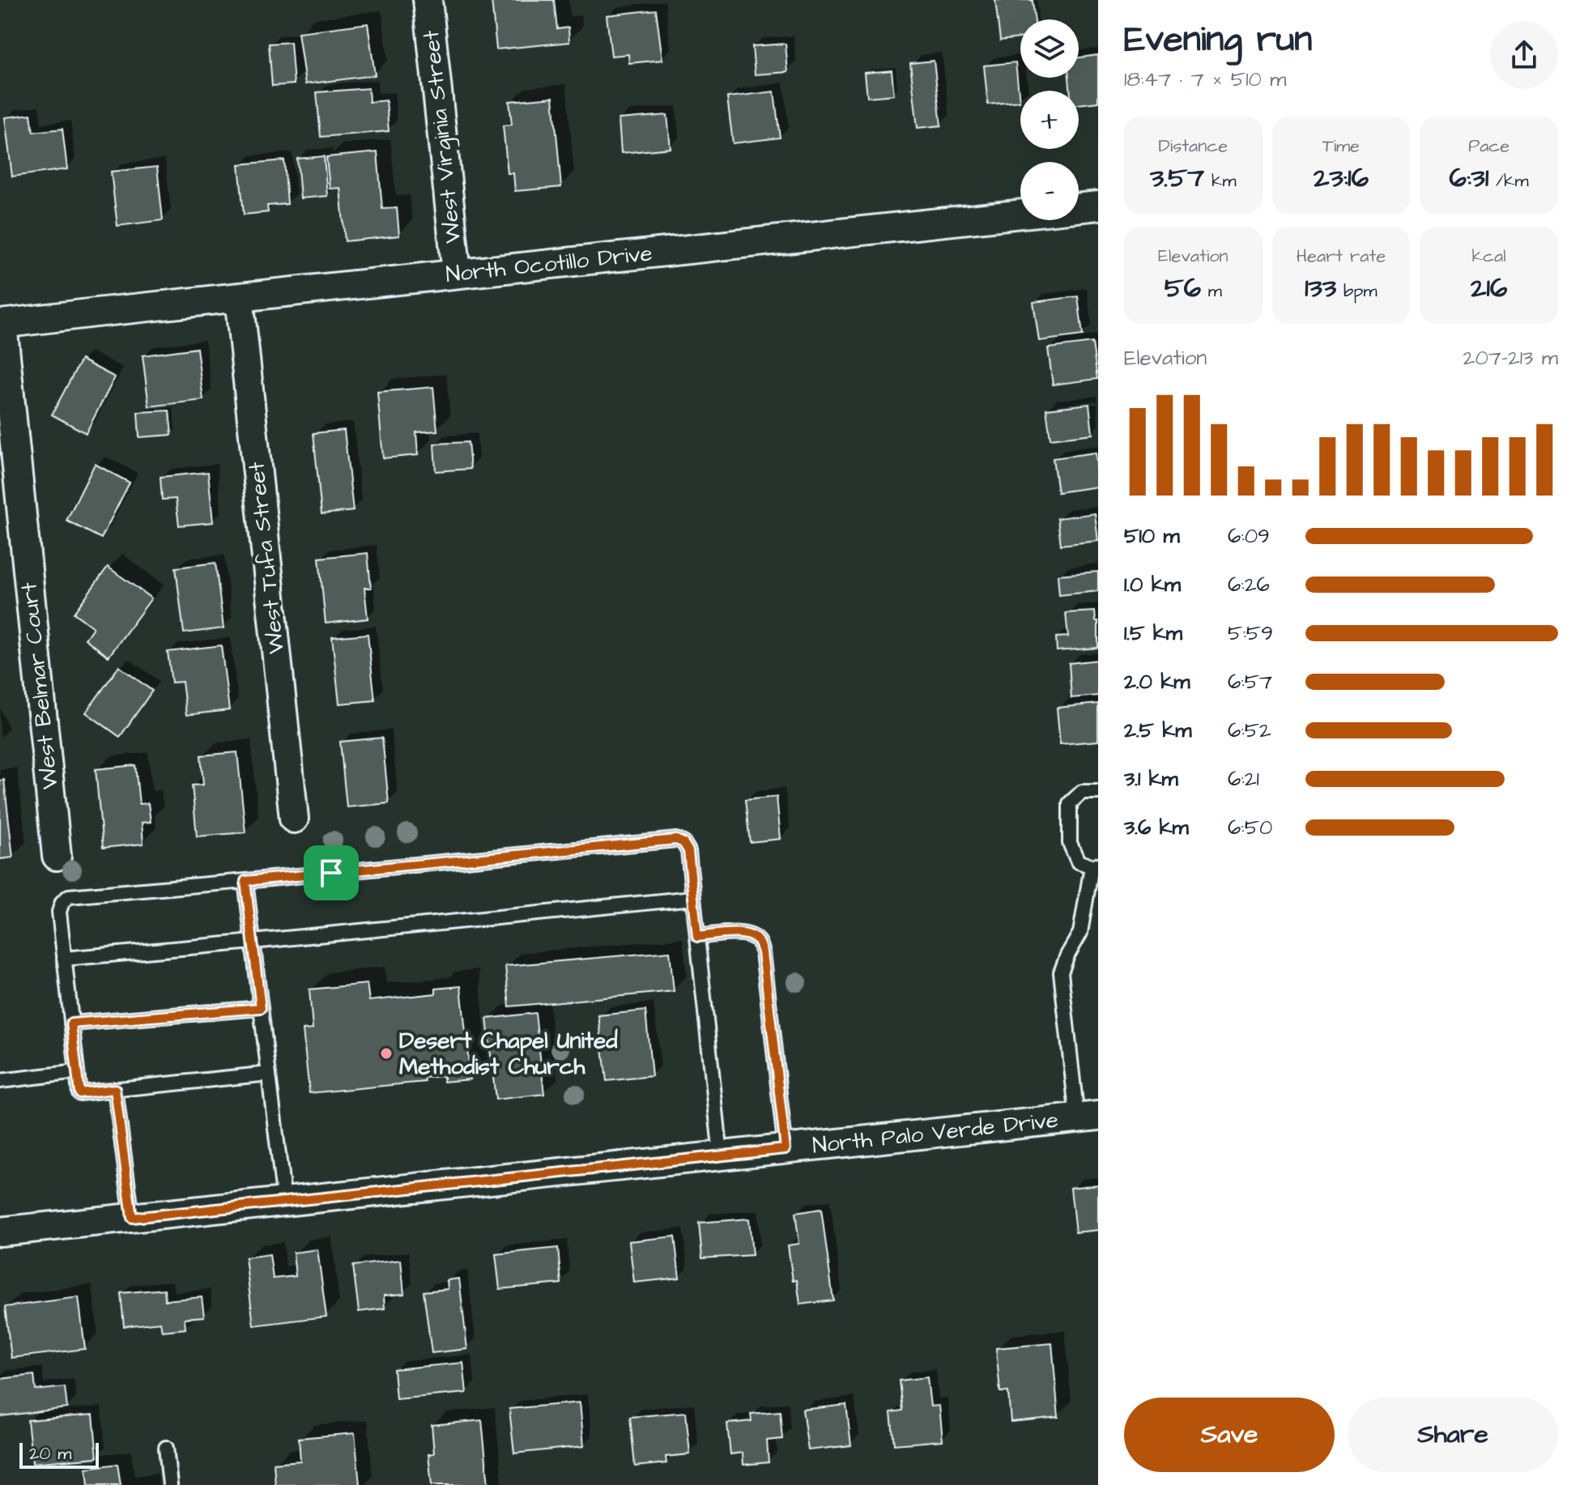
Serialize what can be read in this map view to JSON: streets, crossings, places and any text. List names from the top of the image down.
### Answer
{
  "streets": {
    "street": [
      "West Virginia Street",
      "North Ocotillo Drive",
      "West Tufa Street",
      "West Belmar Court",
      "North Palo Verde Drive"
    ]
  },
  "crossings": [
    ["West Virginia Street", "North Ocotillo Drive"],
    ["North Ocotillo Drive", "West Tufa Street"],
    ["North Ocotillo Drive", "West Belmar Court"]
  ],
  "places": ["Desert Chapel United Methodist Church"],
  "scale_bar": "20 m",
  "page": {
    "heading": ["Evening run", "18:47 · 7 × 510 m"],
    "map_buttons": ["+", "−"],
    "stats": [
      ["Distance", "3.57 km"],
      ["Time", "23:16"],
      ["Pace", "6:31 /km"],
      ["Elevation", "56 m"],
      ["Heart rate", "133 bpm"],
      ["kcal", "216"]
    ],
    "chart": ["Elevation", "207–213 m"],
    "list": [
      {
        "name": "510 m",
        "note": "6:09"
      },
      {
        "name": "1.0 km",
        "note": "6:26"
      },
      {
        "name": "1.5 km",
        "note": "5:59"
      },
      {
        "name": "2.0 km",
        "note": "6:57"
      },
      {
        "name": "2.5 km",
        "note": "6:52"
      },
      {
        "name": "3.1 km",
        "note": "6:21"
      },
      {
        "name": "3.6 km",
        "note": "6:50"
      }
    ],
    "buttons": ["Save", "Share"],
    "scale": "20 m"
  }
}
